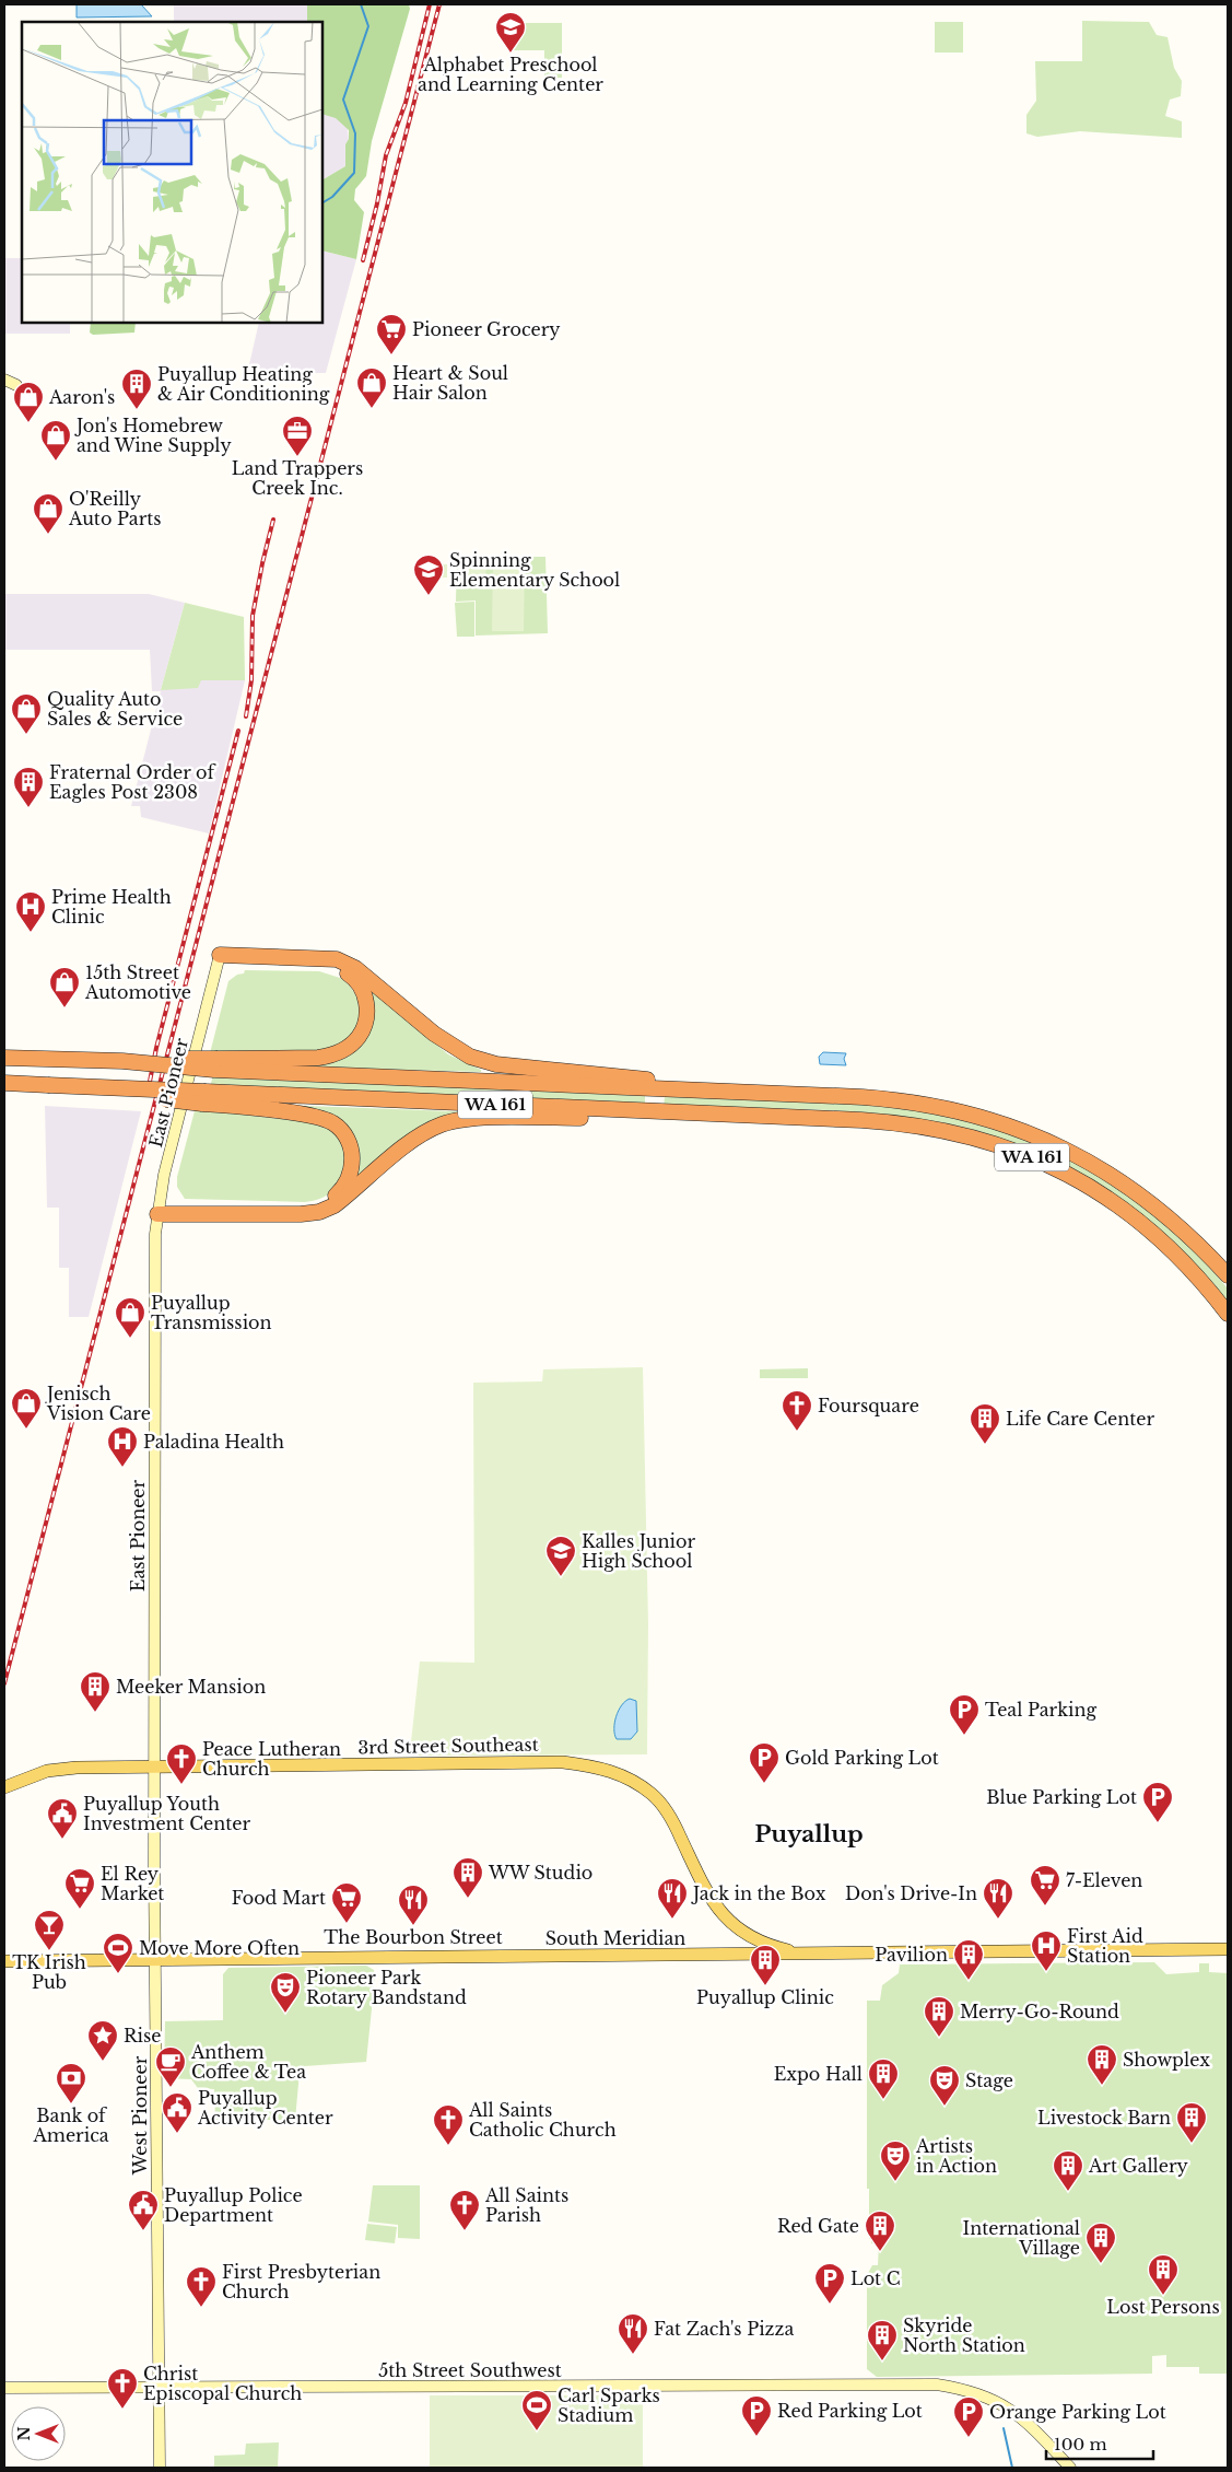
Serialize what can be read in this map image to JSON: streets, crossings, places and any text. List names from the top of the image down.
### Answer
{
  "streets": {
    "highway": ["WA 161"],
    "main road": [
      "East Pioneer",
      "3rd Street Southeast",
      "South Meridian",
      "West Pioneer",
      "5th Street Southwest"
    ]
  },
  "crossings": [
    ["East Pioneer", "3rd Street Southeast"],
    ["East Pioneer", "South Meridian"],
    ["East Pioneer", "West Pioneer"],
    ["3rd Street Southeast", "South Meridian"],
    ["South Meridian", "West Pioneer"],
    ["West Pioneer", "5th Street Southwest"]
  ],
  "districts": ["Puyallup"],
  "places": {
    "school or university": ["Alphabet Preschool and Learning Center", "Spinning Elementary School", "Kalles Junior High School"],
    "supermarket": [
      "Pioneer Grocery",
      "7-Eleven",
      "El Rey Market",
      "Food Mart"
    ],
    "shop": [
      "Heart & Soul Hair Salon",
      "Aaron's",
      "Jon's Homebrew and Wine Supply",
      "O'Reilly Auto Parts",
      "Quality Auto Sales & Service",
      "15th Street Automotive",
      "Puyallup Transmission",
      "Jenisch Vision Care"
    ],
    "building": [
      "Puyallup Heating & Air Conditioning",
      "Fraternal Order of Eagles Post 2308",
      "Life Care Center",
      "Meeker Mansion",
      "WW Studio",
      "Pavilion",
      "Puyallup Clinic",
      "Merry-Go-Round",
      "Showplex",
      "Expo Hall",
      "Livestock Barn",
      "Art Gallery",
      "Red Gate",
      "International Village",
      "Lost Persons",
      "Skyride North Station"
    ],
    "office": ["Land Trappers Creek Inc."],
    "hospital": ["Prime Health Clinic", "Paladina Health", "First Aid Station"],
    "church": [
      "Foursquare",
      "Peace Lutheran Church",
      "All Saints Catholic Church",
      "All Saints Parish",
      "First Presbyterian Church",
      "Christ Episcopal Church"
    ],
    "parking": [
      "Teal Parking",
      "Gold Parking Lot",
      "Blue Parking Lot",
      "Lot C",
      "Red Parking Lot",
      "Orange Parking Lot"
    ],
    "public building": ["Puyallup Youth Investment Center", "Puyallup Activity Center", "Puyallup Police Department"],
    "restaurant": [
      "Jack in the Box",
      "Don's Drive-In",
      "The Bourbon Street",
      "Fat Zach's Pizza"
    ],
    "bar": ["TK Irish Pub"],
    "sports": ["Move More Often", "Carl Sparks Stadium"],
    "theatre": ["Pioneer Park Rotary Bandstand", "Stage", "Artists in Action"],
    "place": ["Rise"],
    "cafe": ["Anthem Coffee & Tea"],
    "bank": ["Bank of America"]
  },
  "scale_bar": "100 m",
  "north": "left"
}
